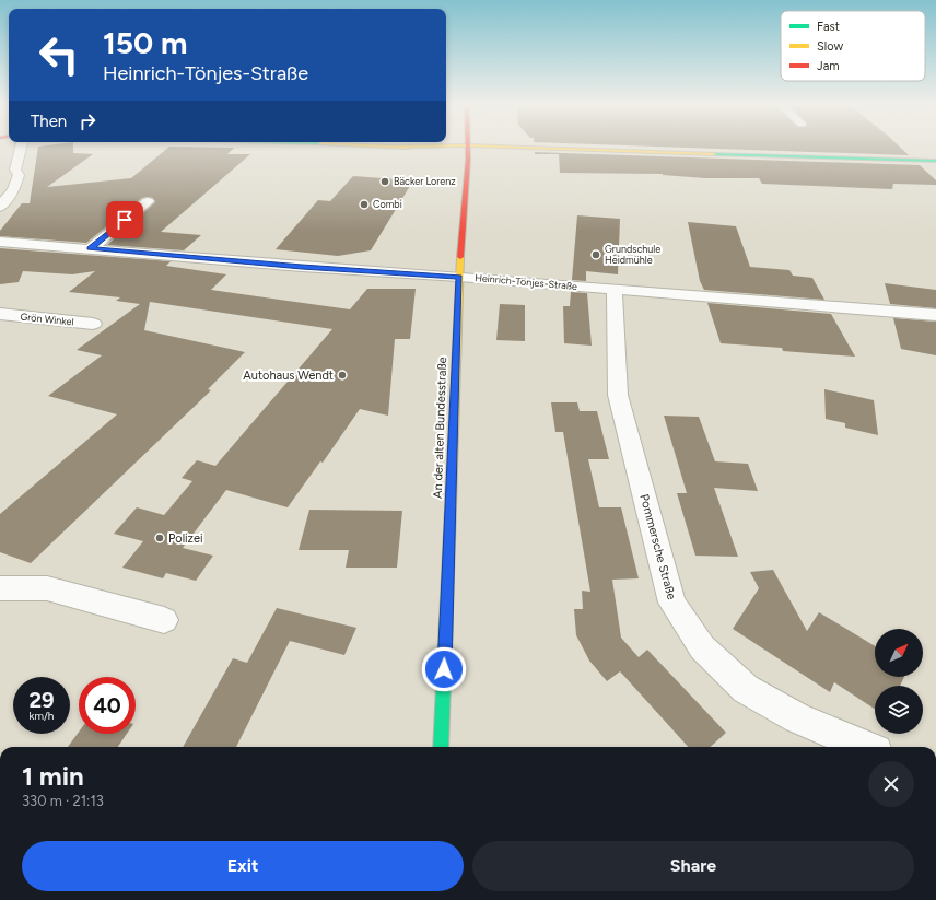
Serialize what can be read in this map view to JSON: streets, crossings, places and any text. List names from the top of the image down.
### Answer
{
  "streets": {
    "street": [
      "Heinrich-Tönjes-Straße",
      "Grön Winkel",
      "An der alten Bundesstraße",
      "Pommersche Straße"
    ]
  },
  "crossings": [
    ["Heinrich-Tönjes-Straße", "An der alten Bundesstraße"],
    ["Heinrich-Tönjes-Straße", "Pommersche Straße"]
  ],
  "places": [
    "Bäcker Lorenz",
    "Combi",
    "Grundschule Heidmühle",
    "Autohaus Wendt",
    "Polizei"
  ],
  "legend": ["Fast", "Slow", "Jam"],
  "north": "top right",
  "page": {
    "turn": ["150 m", "Heinrich-Tönjes-Straße"],
    "then": "Then",
    "speed": "29 km/h",
    "limit": "40",
    "heading": ["1 min", "330 m · 21:13"],
    "buttons": ["Exit", "Share"]
  }
}
